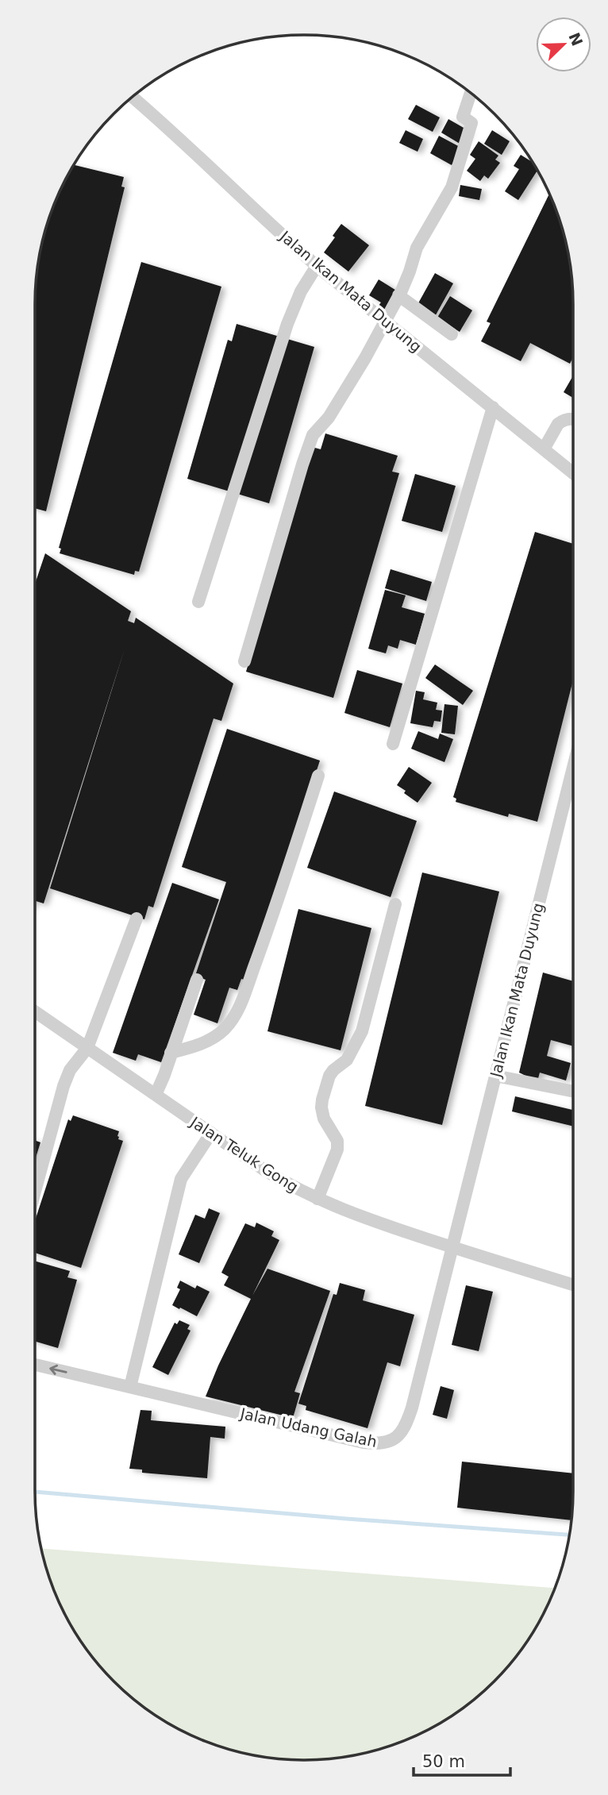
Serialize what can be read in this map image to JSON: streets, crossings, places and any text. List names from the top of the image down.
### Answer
{
  "streets": {
    "street": ["Jalan Ikan Mata Duyung", "Jalan Teluk Gong", "Jalan Udang Galah"]
  },
  "crossings": [
    ["Jalan Ikan Mata Duyung", "Jalan Teluk Gong"],
    ["Jalan Ikan Mata Duyung", "Jalan Udang Galah"],
    ["Jalan Teluk Gong", "Jalan Udang Galah"]
  ],
  "scale_bar": "50 m",
  "north": "top right"
}
